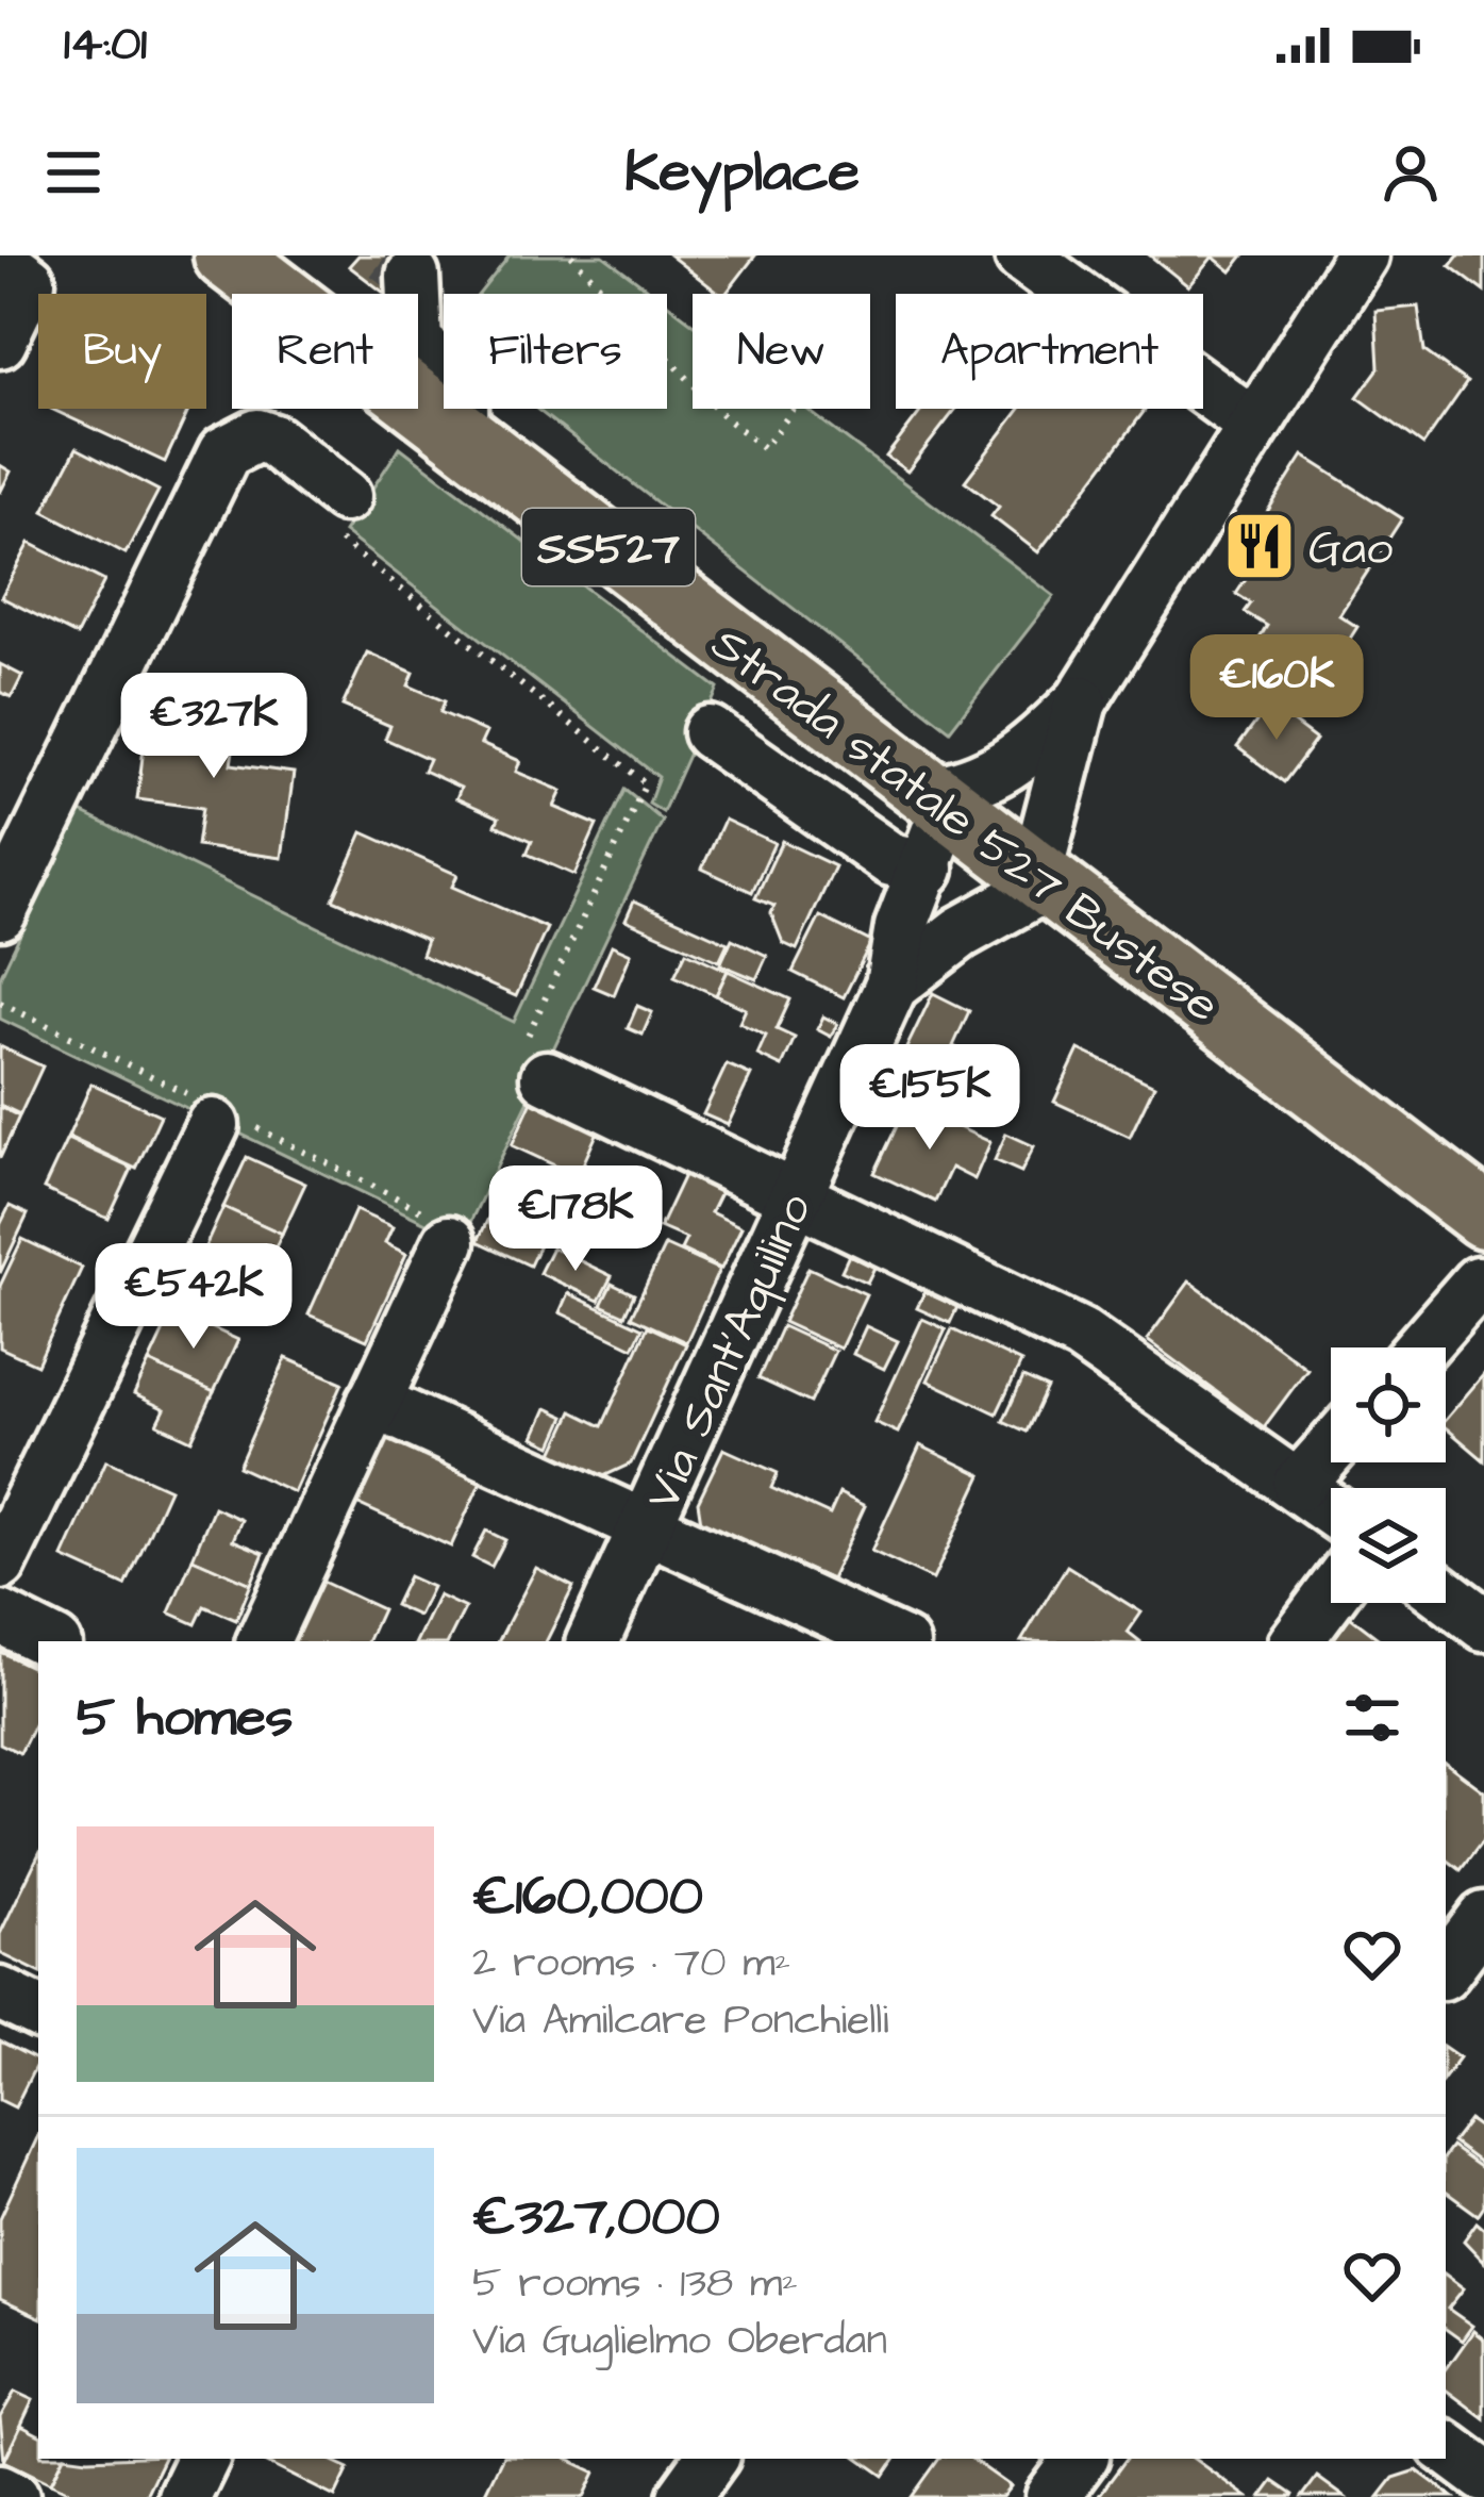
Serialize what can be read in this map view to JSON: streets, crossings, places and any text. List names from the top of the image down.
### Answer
{
  "streets": {
    "main road": ["SS527", "Strada statale 527 Bustese"],
    "street": ["Via Sant'Aquilino"]
  },
  "crossings": [
    ["Strada statale 527 Bustese", "Via Sant'Aquilino"]
  ],
  "places": {
    "restaurant": ["Gao"]
  },
  "page": {
    "status": "14:01",
    "header": "Keyplace",
    "chip": [
      "Buy",
      "Rent",
      "Filters",
      "New",
      "Apartment"
    ],
    "price": [
      "€160K",
      "€327K",
      "€155K",
      "€178K",
      "€542K"
    ],
    "heading": "5 homes",
    "list": [
      {
        "name": "€160,000",
        "note": "2 rooms · 70 m² · Via Amilcare Ponchielli"
      },
      {
        "name": "€327,000",
        "note": "5 rooms · 138 m² · Via Guglielmo Oberdan"
      }
    ]
  }
}
